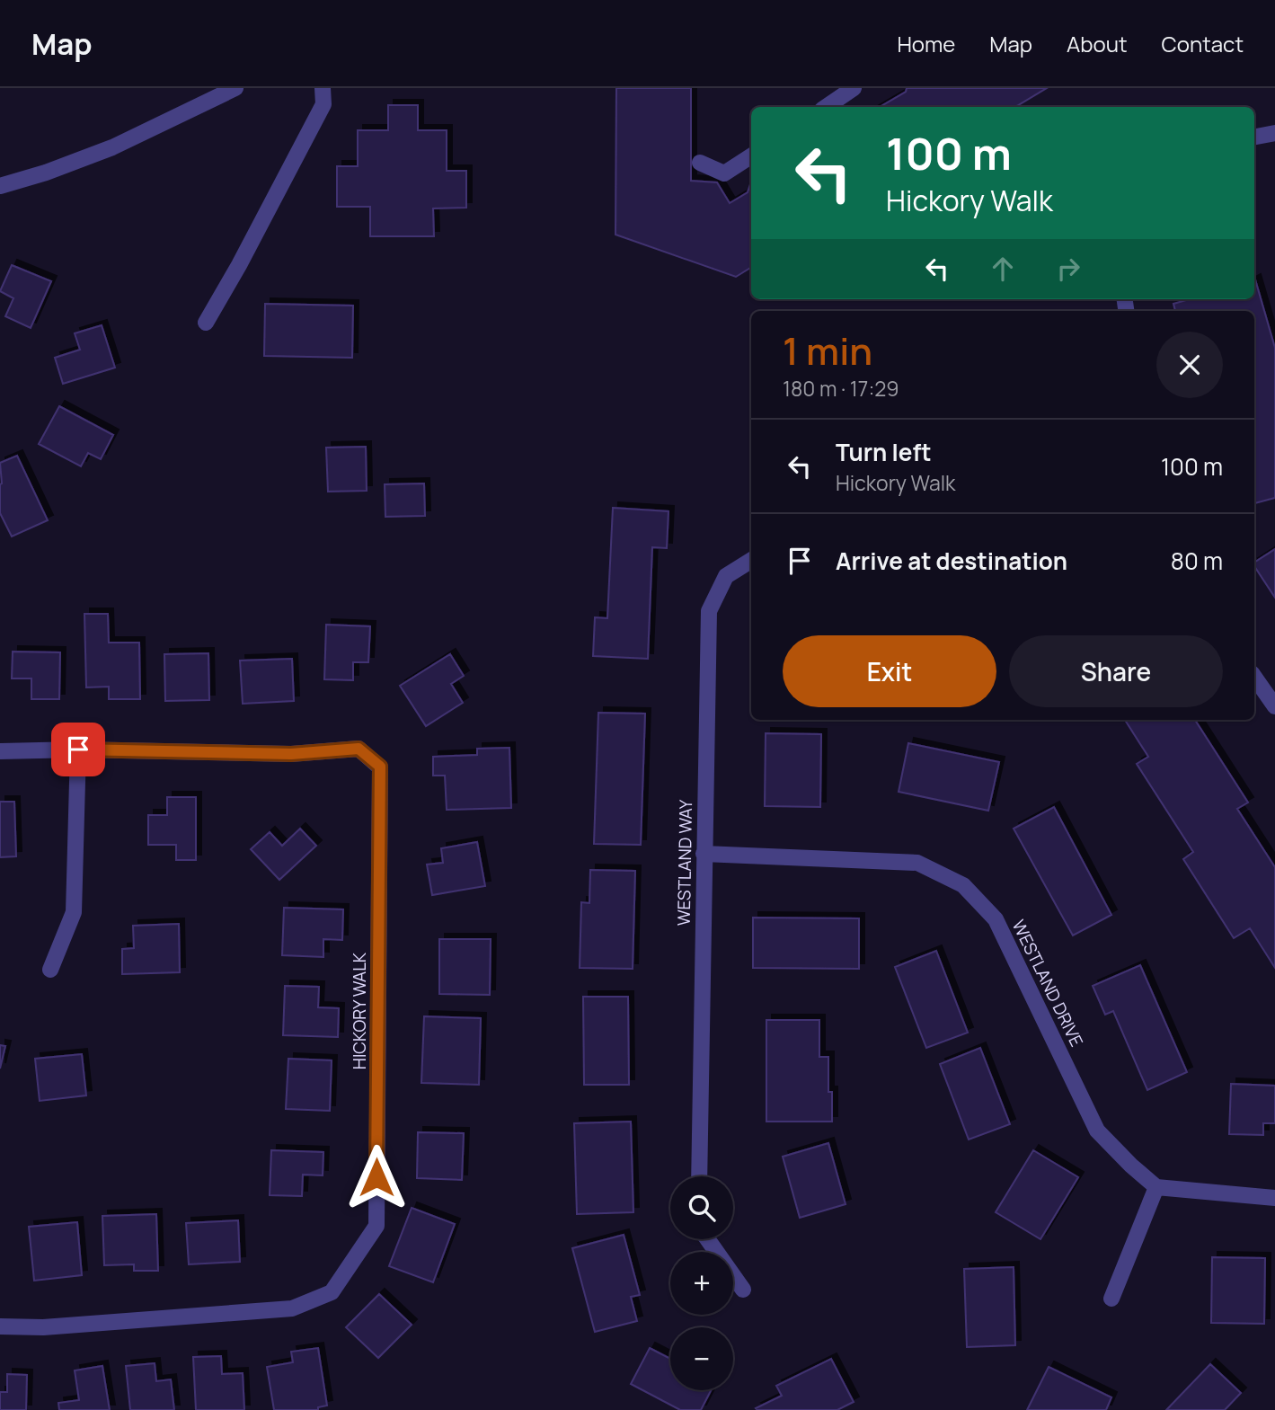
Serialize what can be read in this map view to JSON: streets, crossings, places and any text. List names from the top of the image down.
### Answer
{
  "streets": {
    "street": ["WESTLAND WAY", "WESTLAND DRIVE", "HICKORY WALK"]
  },
  "crossings": [
    ["WESTLAND WAY", "WESTLAND DRIVE"]
  ],
  "page": {
    "header": "Map",
    "nav": [
      "Home",
      "Map",
      "About",
      "Contact"
    ],
    "turn": ["100 m", "Hickory Walk"],
    "heading": ["1 min", "180 m · 17:29"],
    "list": [
      {
        "name": "Turn left",
        "note": "Hickory Walk",
        "value": "100 m"
      },
      {
        "name": "Arrive at destination",
        "value": "80 m"
      }
    ],
    "buttons": ["Exit", "Share"],
    "map_buttons": ["+", "−"]
  }
}
